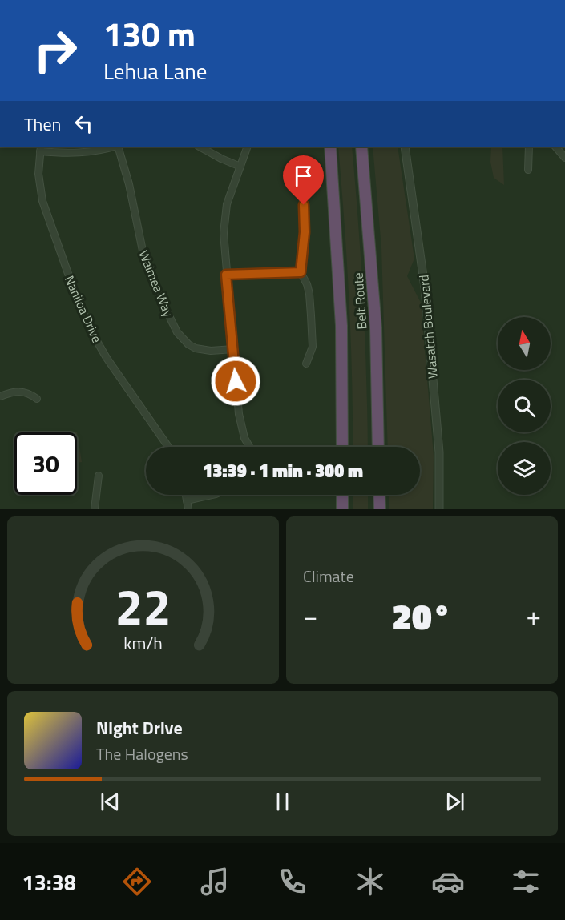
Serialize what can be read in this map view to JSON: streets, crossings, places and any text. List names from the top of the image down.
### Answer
{
  "streets": {
    "highway": ["Belt Route"],
    "street": ["Waimea Way", "Naniloa Drive", "Wasatch Boulevard"]
  },
  "north": "top",
  "page": {
    "turn": ["130 m", "Lehua Lane"],
    "then": "Then",
    "limit": "30",
    "trip": "13:39 · 1 min · 300 m",
    "tile": "Climate",
    "heat": ["−", "20°", "+"],
    "song": ["Night Drive", "The Halogens"],
    "tabs": "13:38",
    "gauge": ["22", "km/h"]
  }
}
